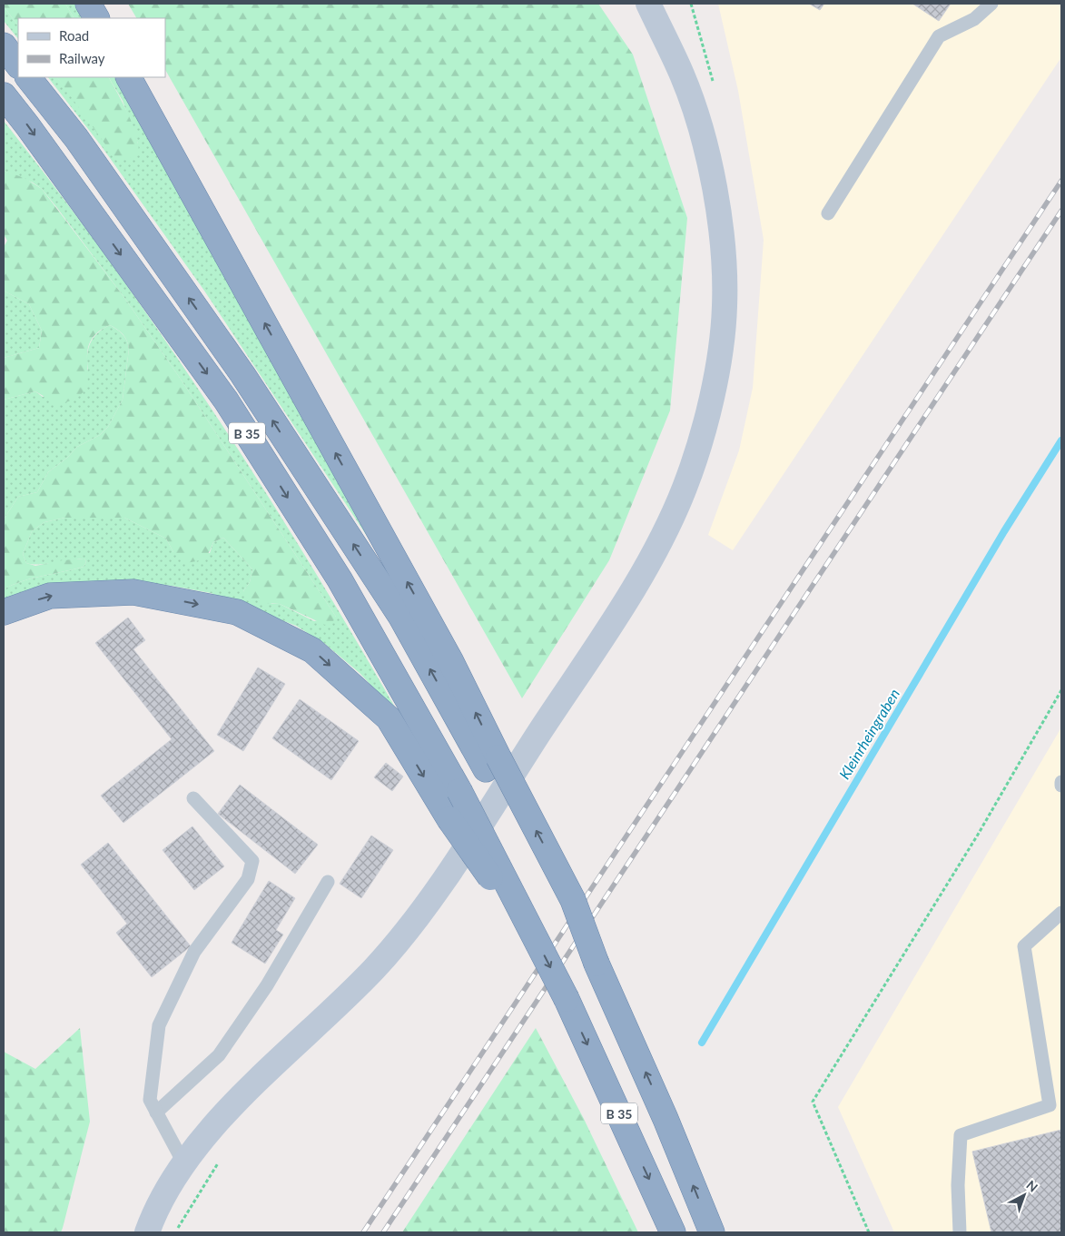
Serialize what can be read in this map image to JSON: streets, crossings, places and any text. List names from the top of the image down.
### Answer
{
  "streets": {
    "highway": ["B 35"]
  },
  "water": ["Kleinrheingraben"],
  "legend": ["Road", "Railway"],
  "north": "top right"
}
